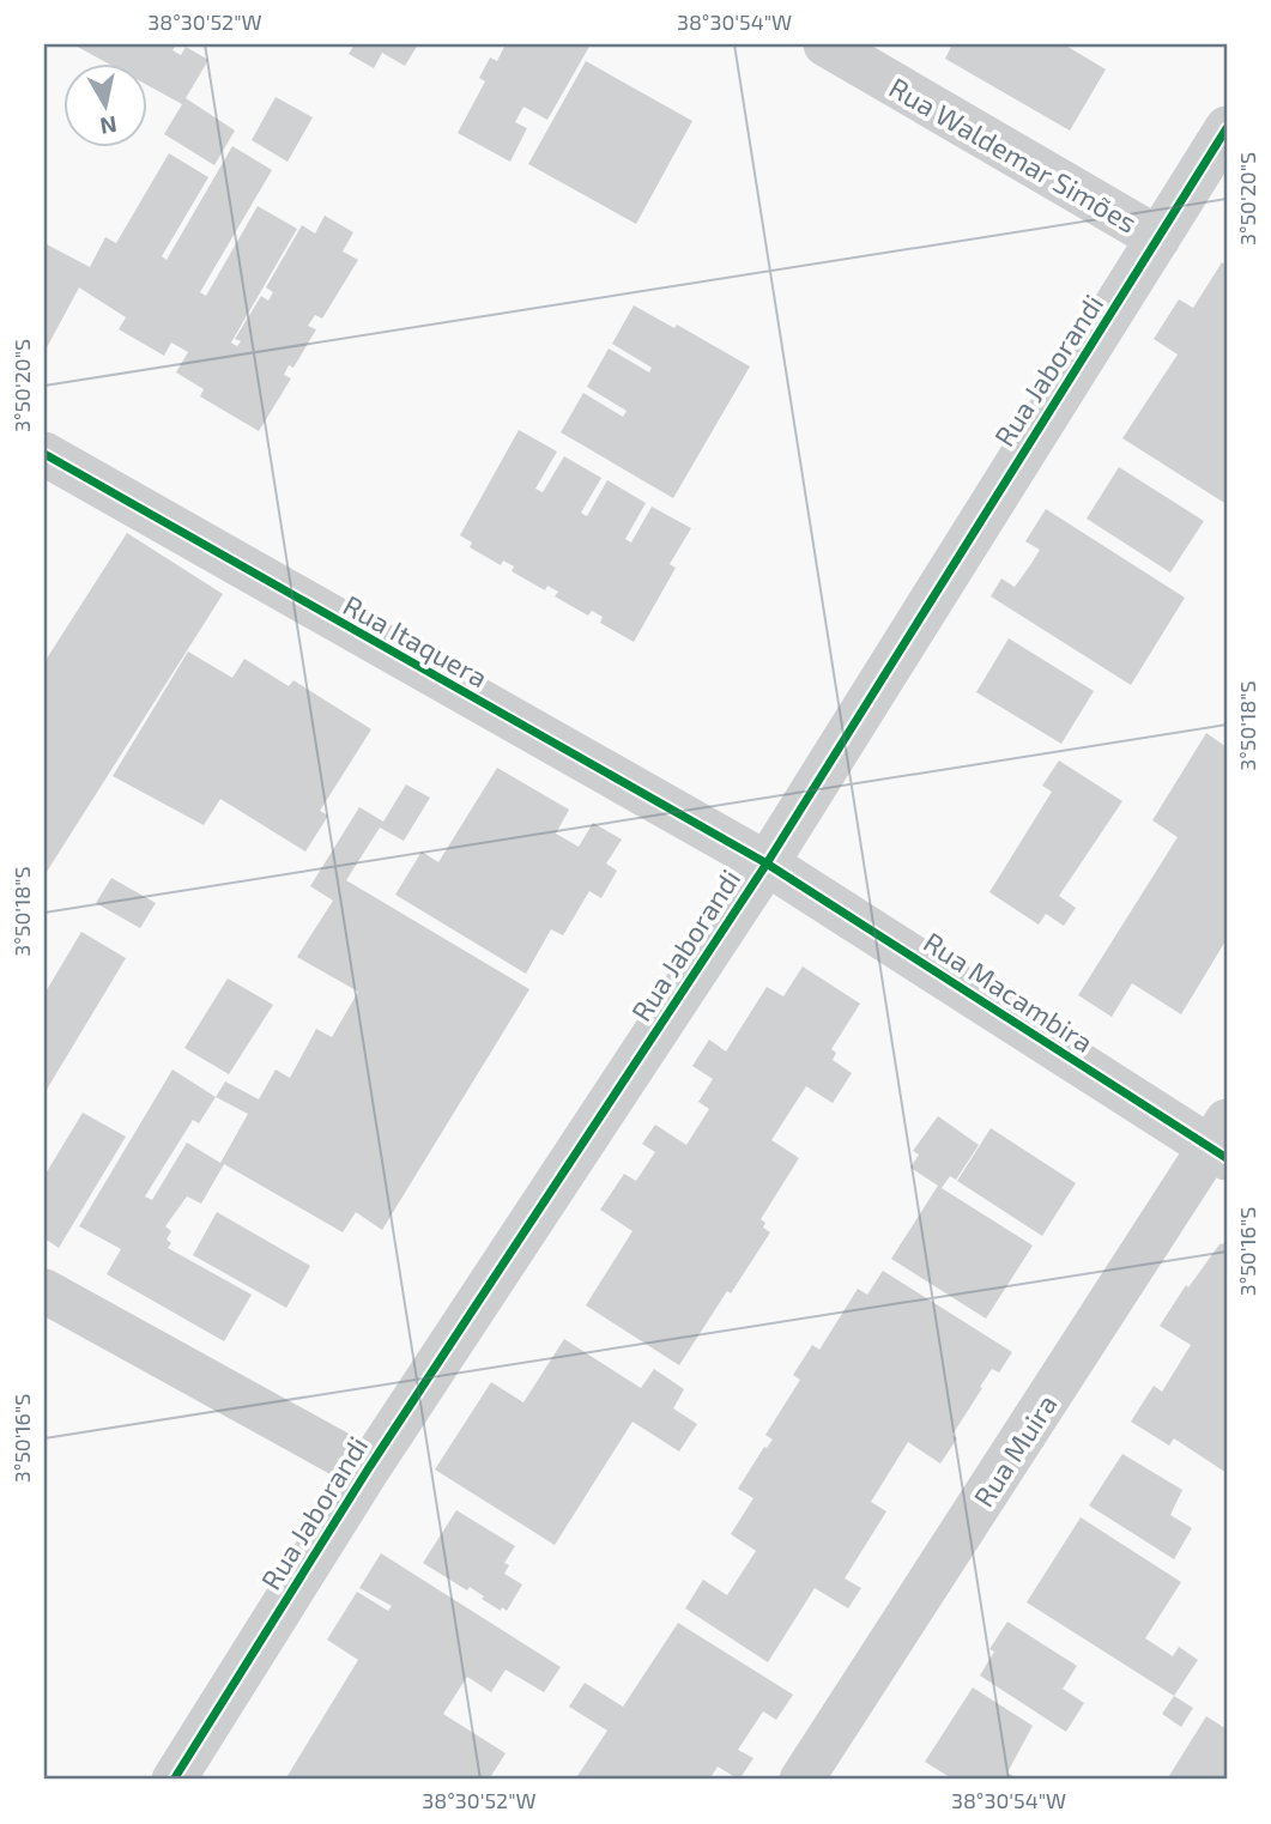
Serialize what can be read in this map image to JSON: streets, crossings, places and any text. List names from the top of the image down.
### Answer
{
  "streets": {
    "street": [
      "Rua Waldemar Simões",
      "Rua Jaborandi",
      "Rua Itaquera",
      "Rua Macambira",
      "Rua Muira"
    ]
  },
  "crossings": [
    ["Rua Waldemar Simões", "Rua Jaborandi"],
    ["Rua Jaborandi", "Rua Itaquera"],
    ["Rua Jaborandi", "Rua Macambira"],
    ["Rua Itaquera", "Rua Macambira"],
    ["Rua Macambira", "Rua Muira"]
  ],
  "north": "bottom",
  "coordinates": [
    "38°30'52\"W",
    "38°30'54\"W",
    "3°50'20\"S",
    "3°50'18\"S",
    "3°50'16\"S"
  ]
}
